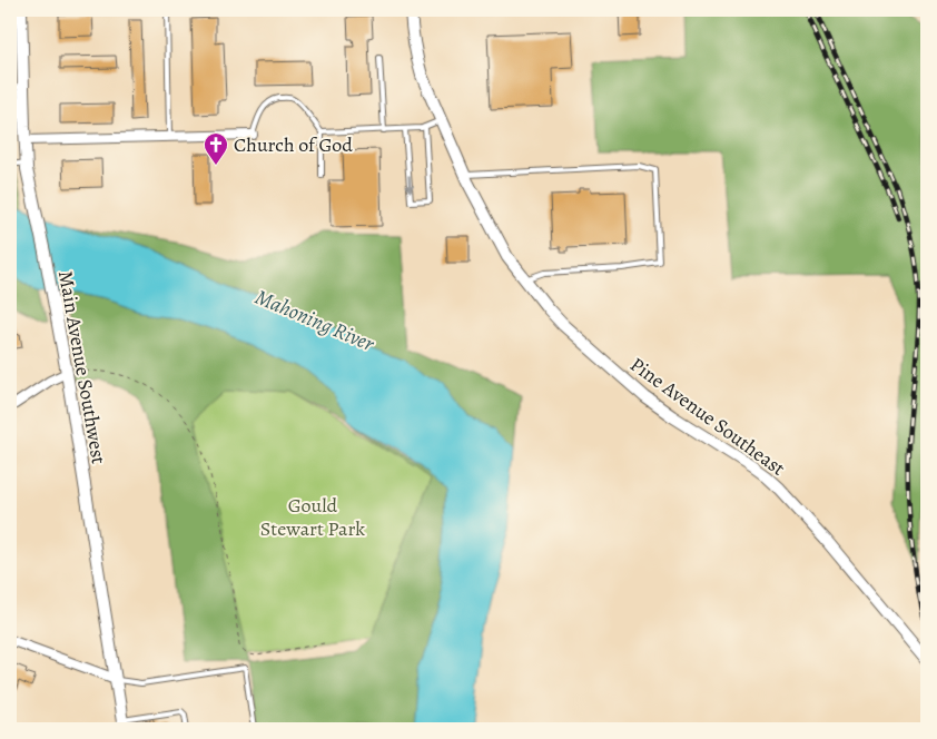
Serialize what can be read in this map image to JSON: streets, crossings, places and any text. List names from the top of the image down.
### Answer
{
  "streets": {
    "street": ["Main Avenue Southwest", "Pine Avenue Southeast"]
  },
  "water": ["Mahoning River"],
  "parks": ["Gould Stewart Park"],
  "places": {
    "church": ["Church of God"]
  }
}
